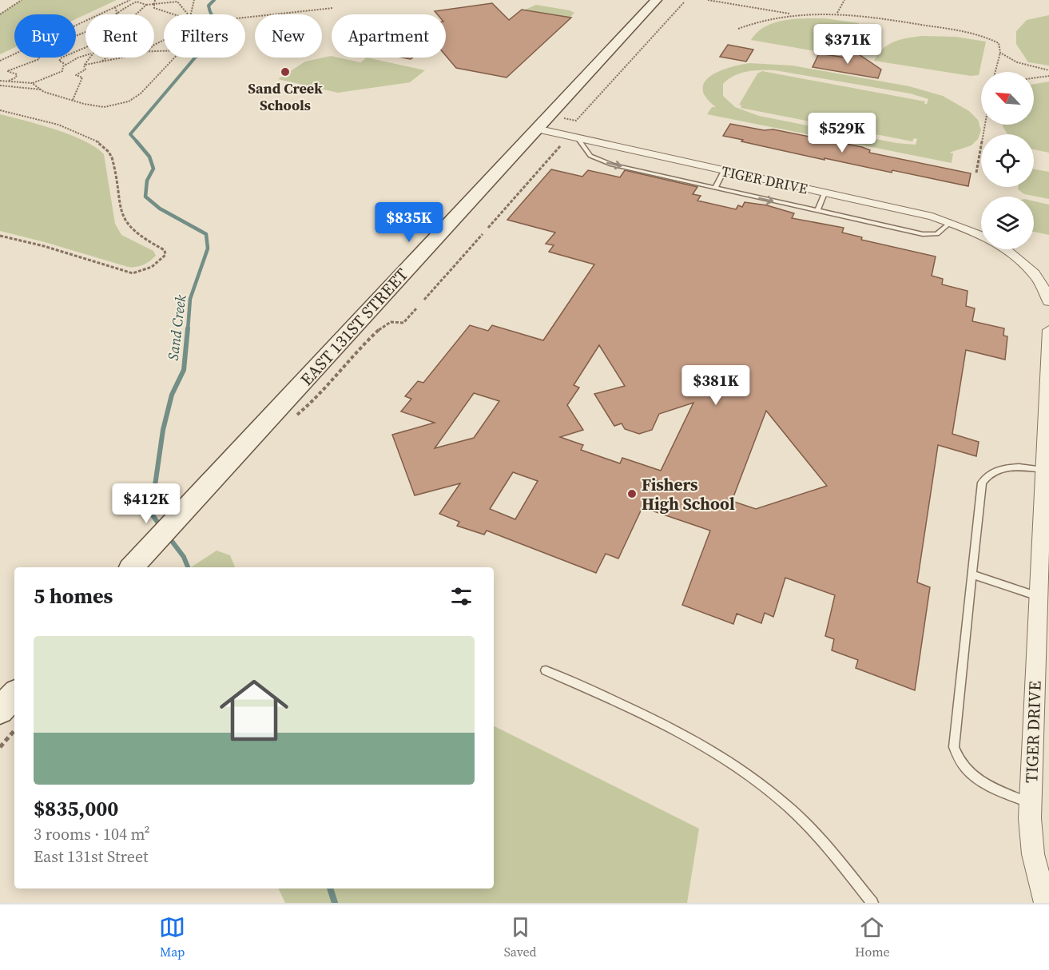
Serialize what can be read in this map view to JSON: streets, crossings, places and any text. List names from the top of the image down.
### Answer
{
  "streets": {
    "street": ["TIGER DRIVE", "EAST 131ST STREET"]
  },
  "crossings": [
    ["TIGER DRIVE", "EAST 131ST STREET"]
  ],
  "water": ["Sand Creek"],
  "places": ["Sand Creek Schools", "Fishers High School"],
  "north": "top left",
  "page": {
    "chip": [
      "Buy",
      "Rent",
      "Filters",
      "New",
      "Apartment"
    ],
    "price": [
      "$371K",
      "$529K",
      "$835K",
      "$381K",
      "$412K"
    ],
    "heading": "5 homes",
    "list": [
      {
        "name": "$835,000",
        "note": "3 rooms · 104 m² · East 131st Street"
      }
    ],
    "tabs": ["Map", "Saved", "Home"]
  }
}
